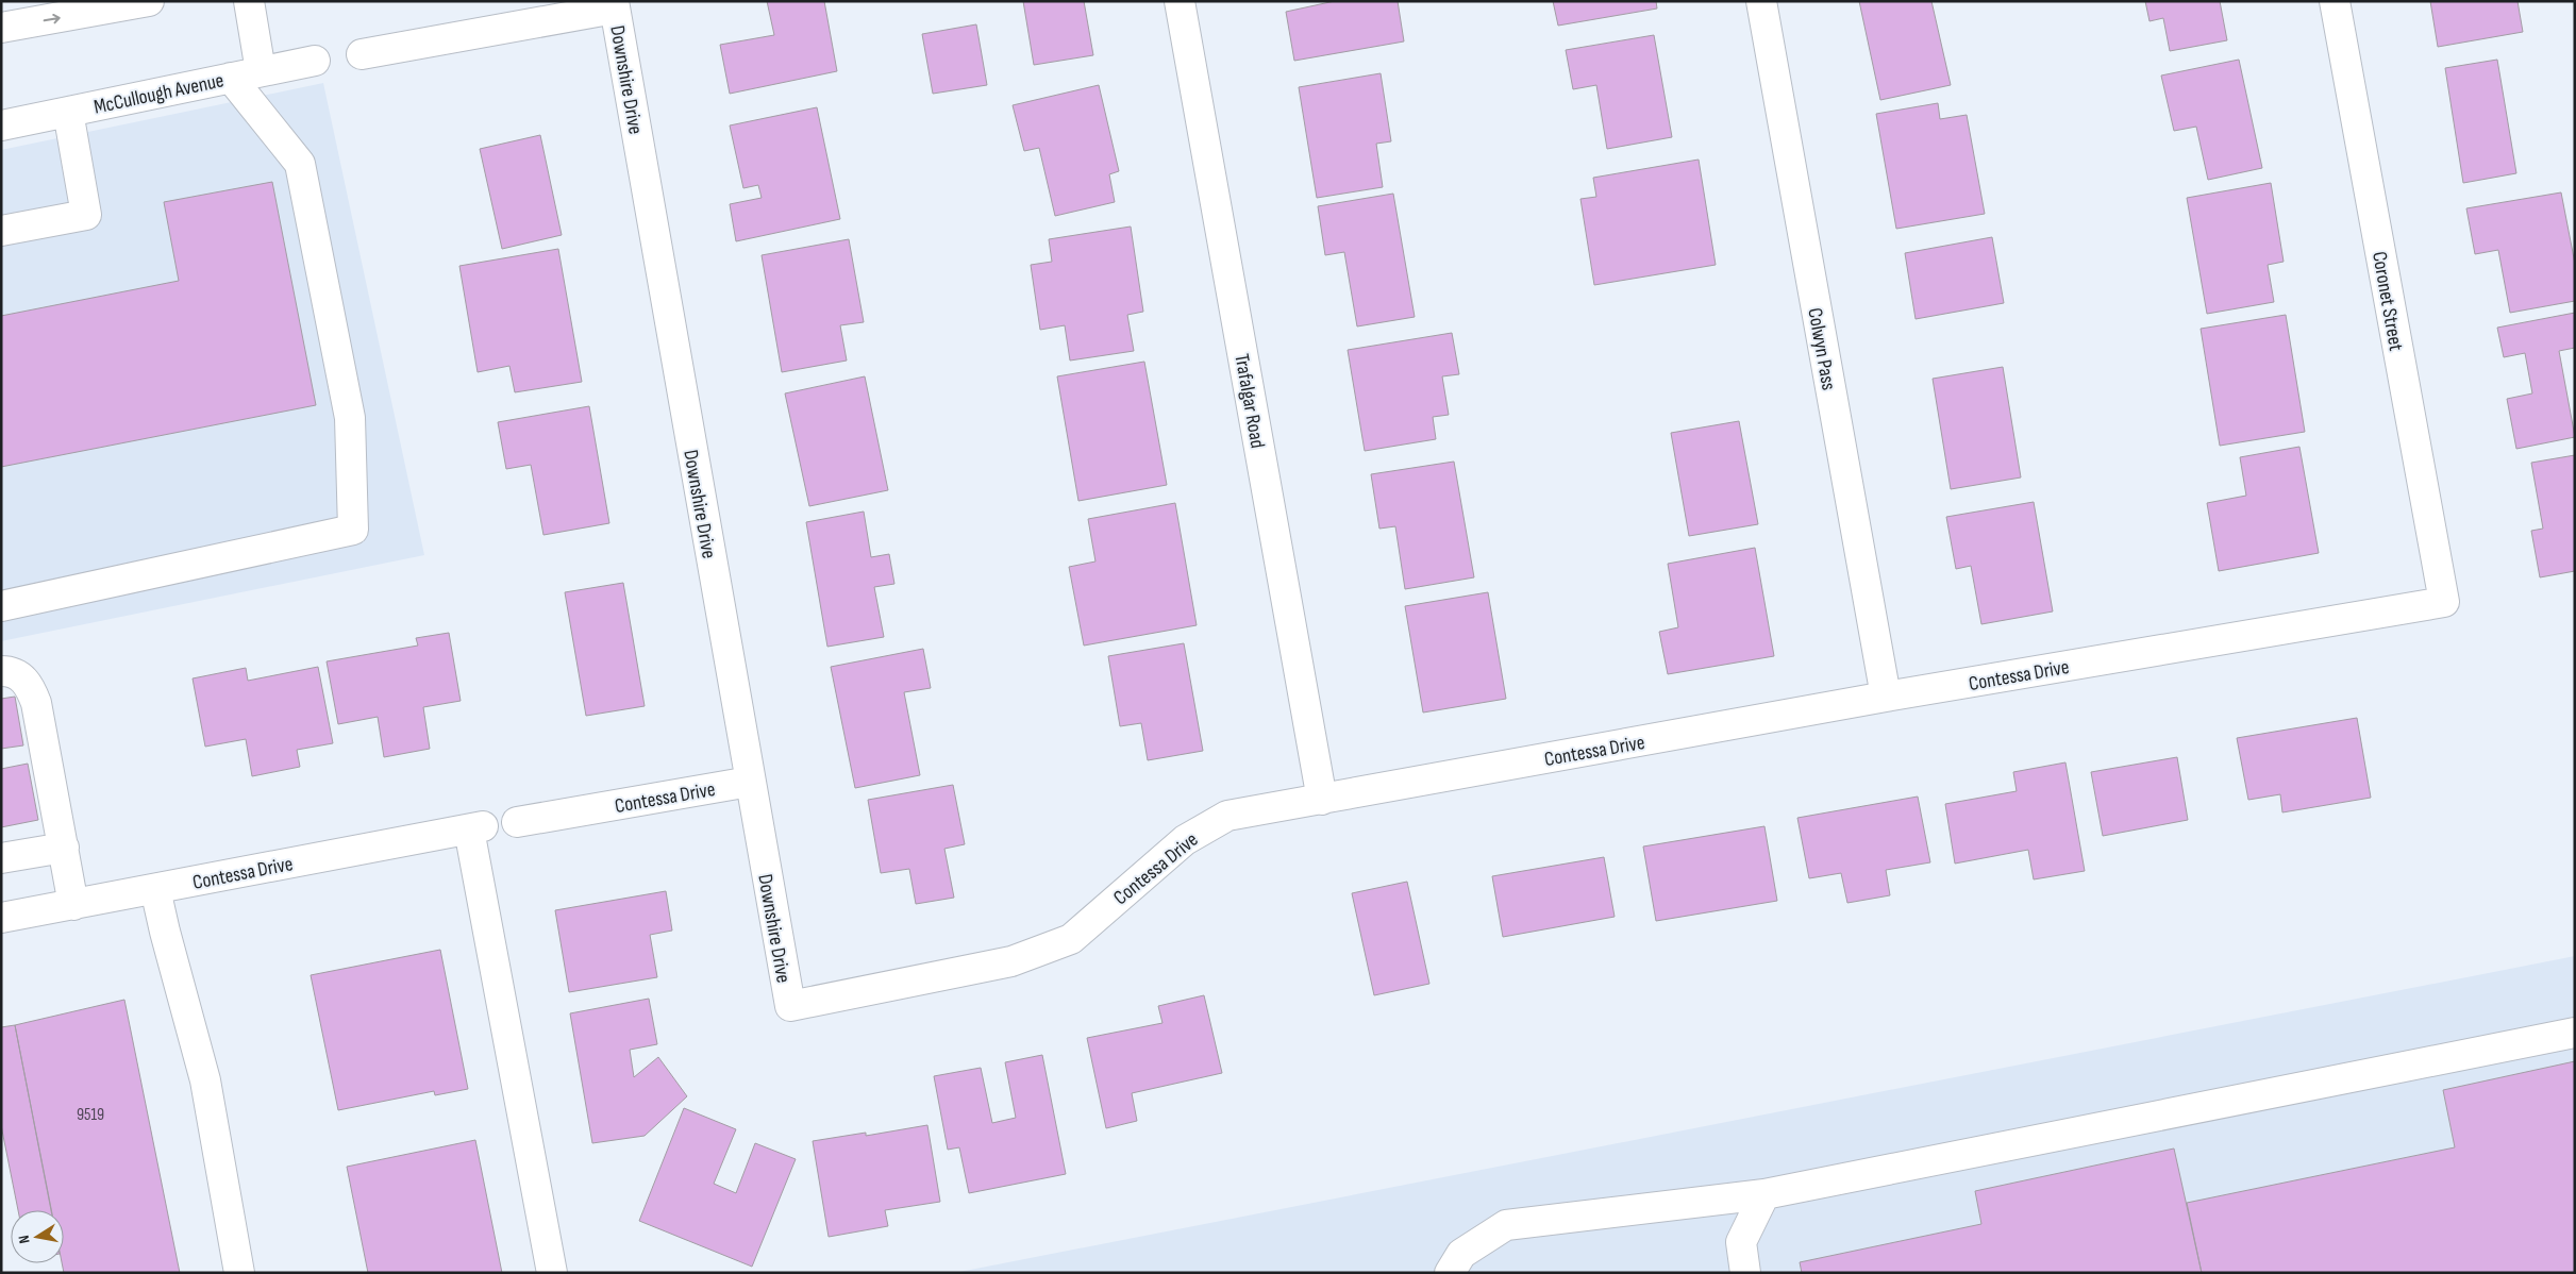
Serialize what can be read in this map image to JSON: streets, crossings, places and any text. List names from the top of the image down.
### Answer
{
  "streets": {
    "street": [
      "Downshire Drive",
      "McCullough Avenue",
      "Coronet Street",
      "Colwyn Pass",
      "Trafalgar Road",
      "Contessa Drive"
    ]
  },
  "crossings": [
    ["Downshire Drive", "Contessa Drive"],
    ["Coronet Street", "Contessa Drive"],
    ["Colwyn Pass", "Contessa Drive"],
    ["Trafalgar Road", "Contessa Drive"]
  ],
  "house_numbers": ["9519"],
  "north": "left"
}
